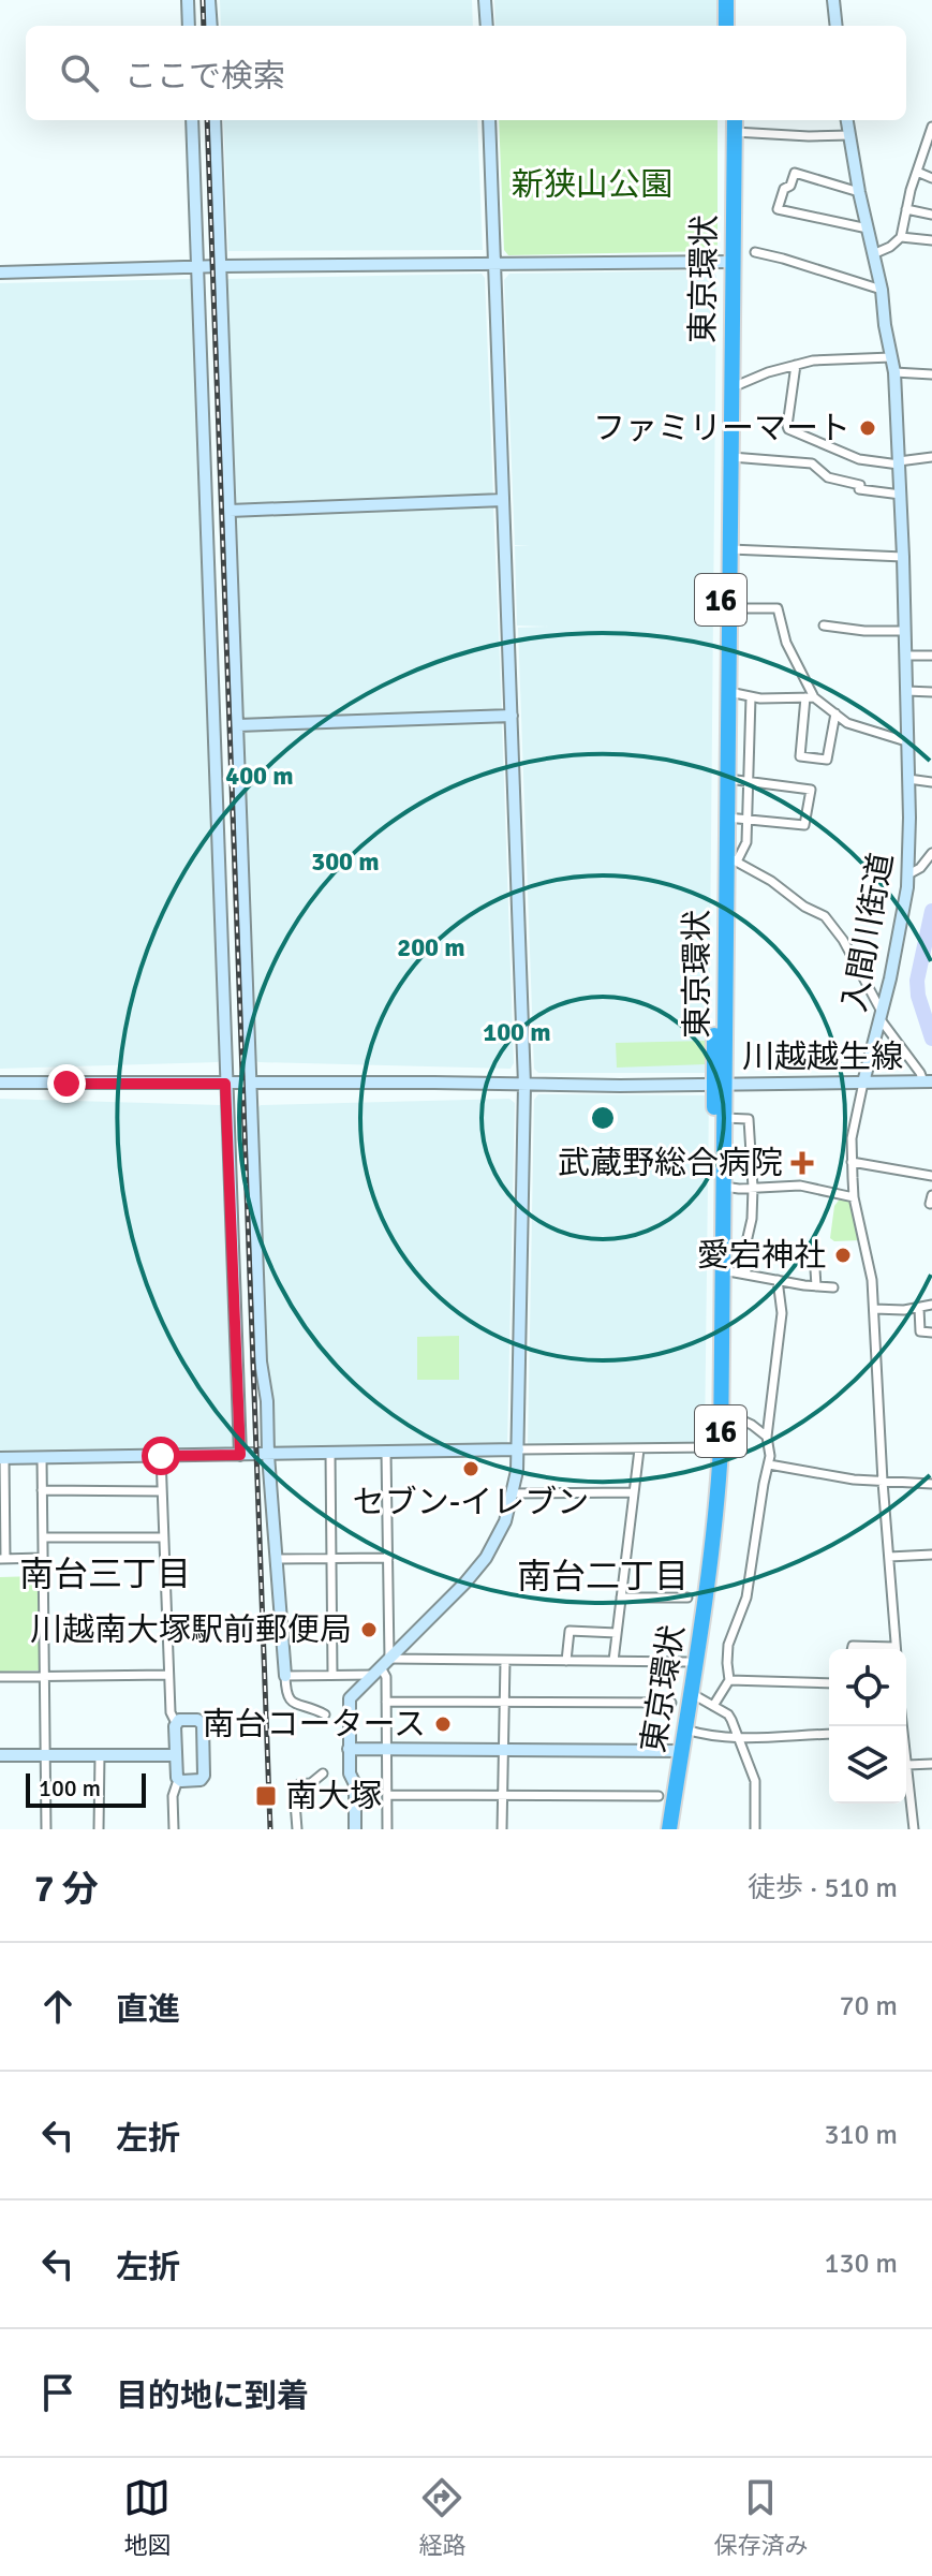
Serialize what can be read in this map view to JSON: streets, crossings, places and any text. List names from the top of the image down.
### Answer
{
  "streets": {
    "highway": ["東京環状", "16"],
    "street": ["入間川街道", "川越越生線"]
  },
  "crossings": [
    ["東京環状", "川越越生線"],
    ["入間川街道", "川越越生線"]
  ],
  "districts": ["南台三丁目", "南台二丁目"],
  "parks": ["新狭山公園"],
  "places": {
    "other": [
      "ファミリーマート",
      "愛宕神社",
      "セブン-イレブン",
      "川越南大塚駅前郵便局",
      "南台コータース"
    ],
    "health": ["武蔵野総合病院"],
    "transit": ["南大塚"]
  },
  "scale_bar": "100 m",
  "page": {
    "search": "ここで検索",
    "scale": "100 m",
    "heading": ["7 分", "徒歩 · 510 m"],
    "list": [
      ["直進", "70 m"],
      ["左折", "310 m"],
      ["左折", "130 m"],
      "目的地に到着"
    ],
    "nav": ["地図", "経路", "保存済み"]
  },
  "rings": [
    "400 m",
    "300 m",
    "200 m",
    "100 m"
  ]
}
